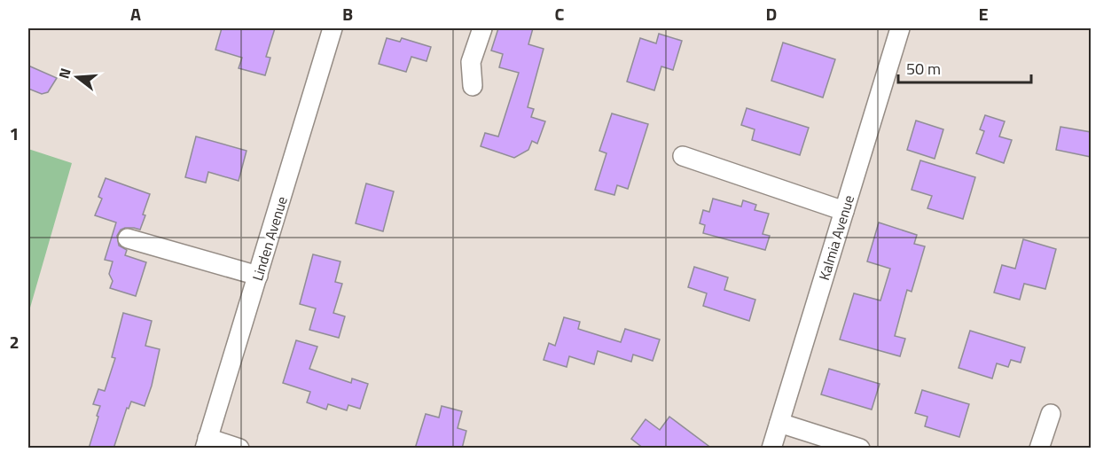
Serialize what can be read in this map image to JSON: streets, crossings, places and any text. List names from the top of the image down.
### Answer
{
  "streets": {
    "street": ["Kalmia Avenue", "Linden Avenue"]
  },
  "scale_bar": "50 m",
  "north": "left",
  "grid": {
    "columns": [
      "A",
      "B",
      "C",
      "D",
      "E"
    ],
    "rows": ["1", "2"]
  }
}
